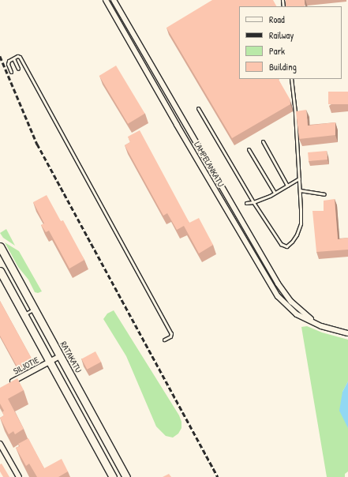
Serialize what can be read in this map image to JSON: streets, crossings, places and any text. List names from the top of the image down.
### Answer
{
  "streets": {
    "main road": ["RATAKATU"],
    "street": ["LAMPELANKATU", "SILJOTIE"]
  },
  "crossings": [
    ["RATAKATU", "SILJOTIE"]
  ],
  "legend": [
    "Road",
    "Railway",
    "Park",
    "Building"
  ]
}
